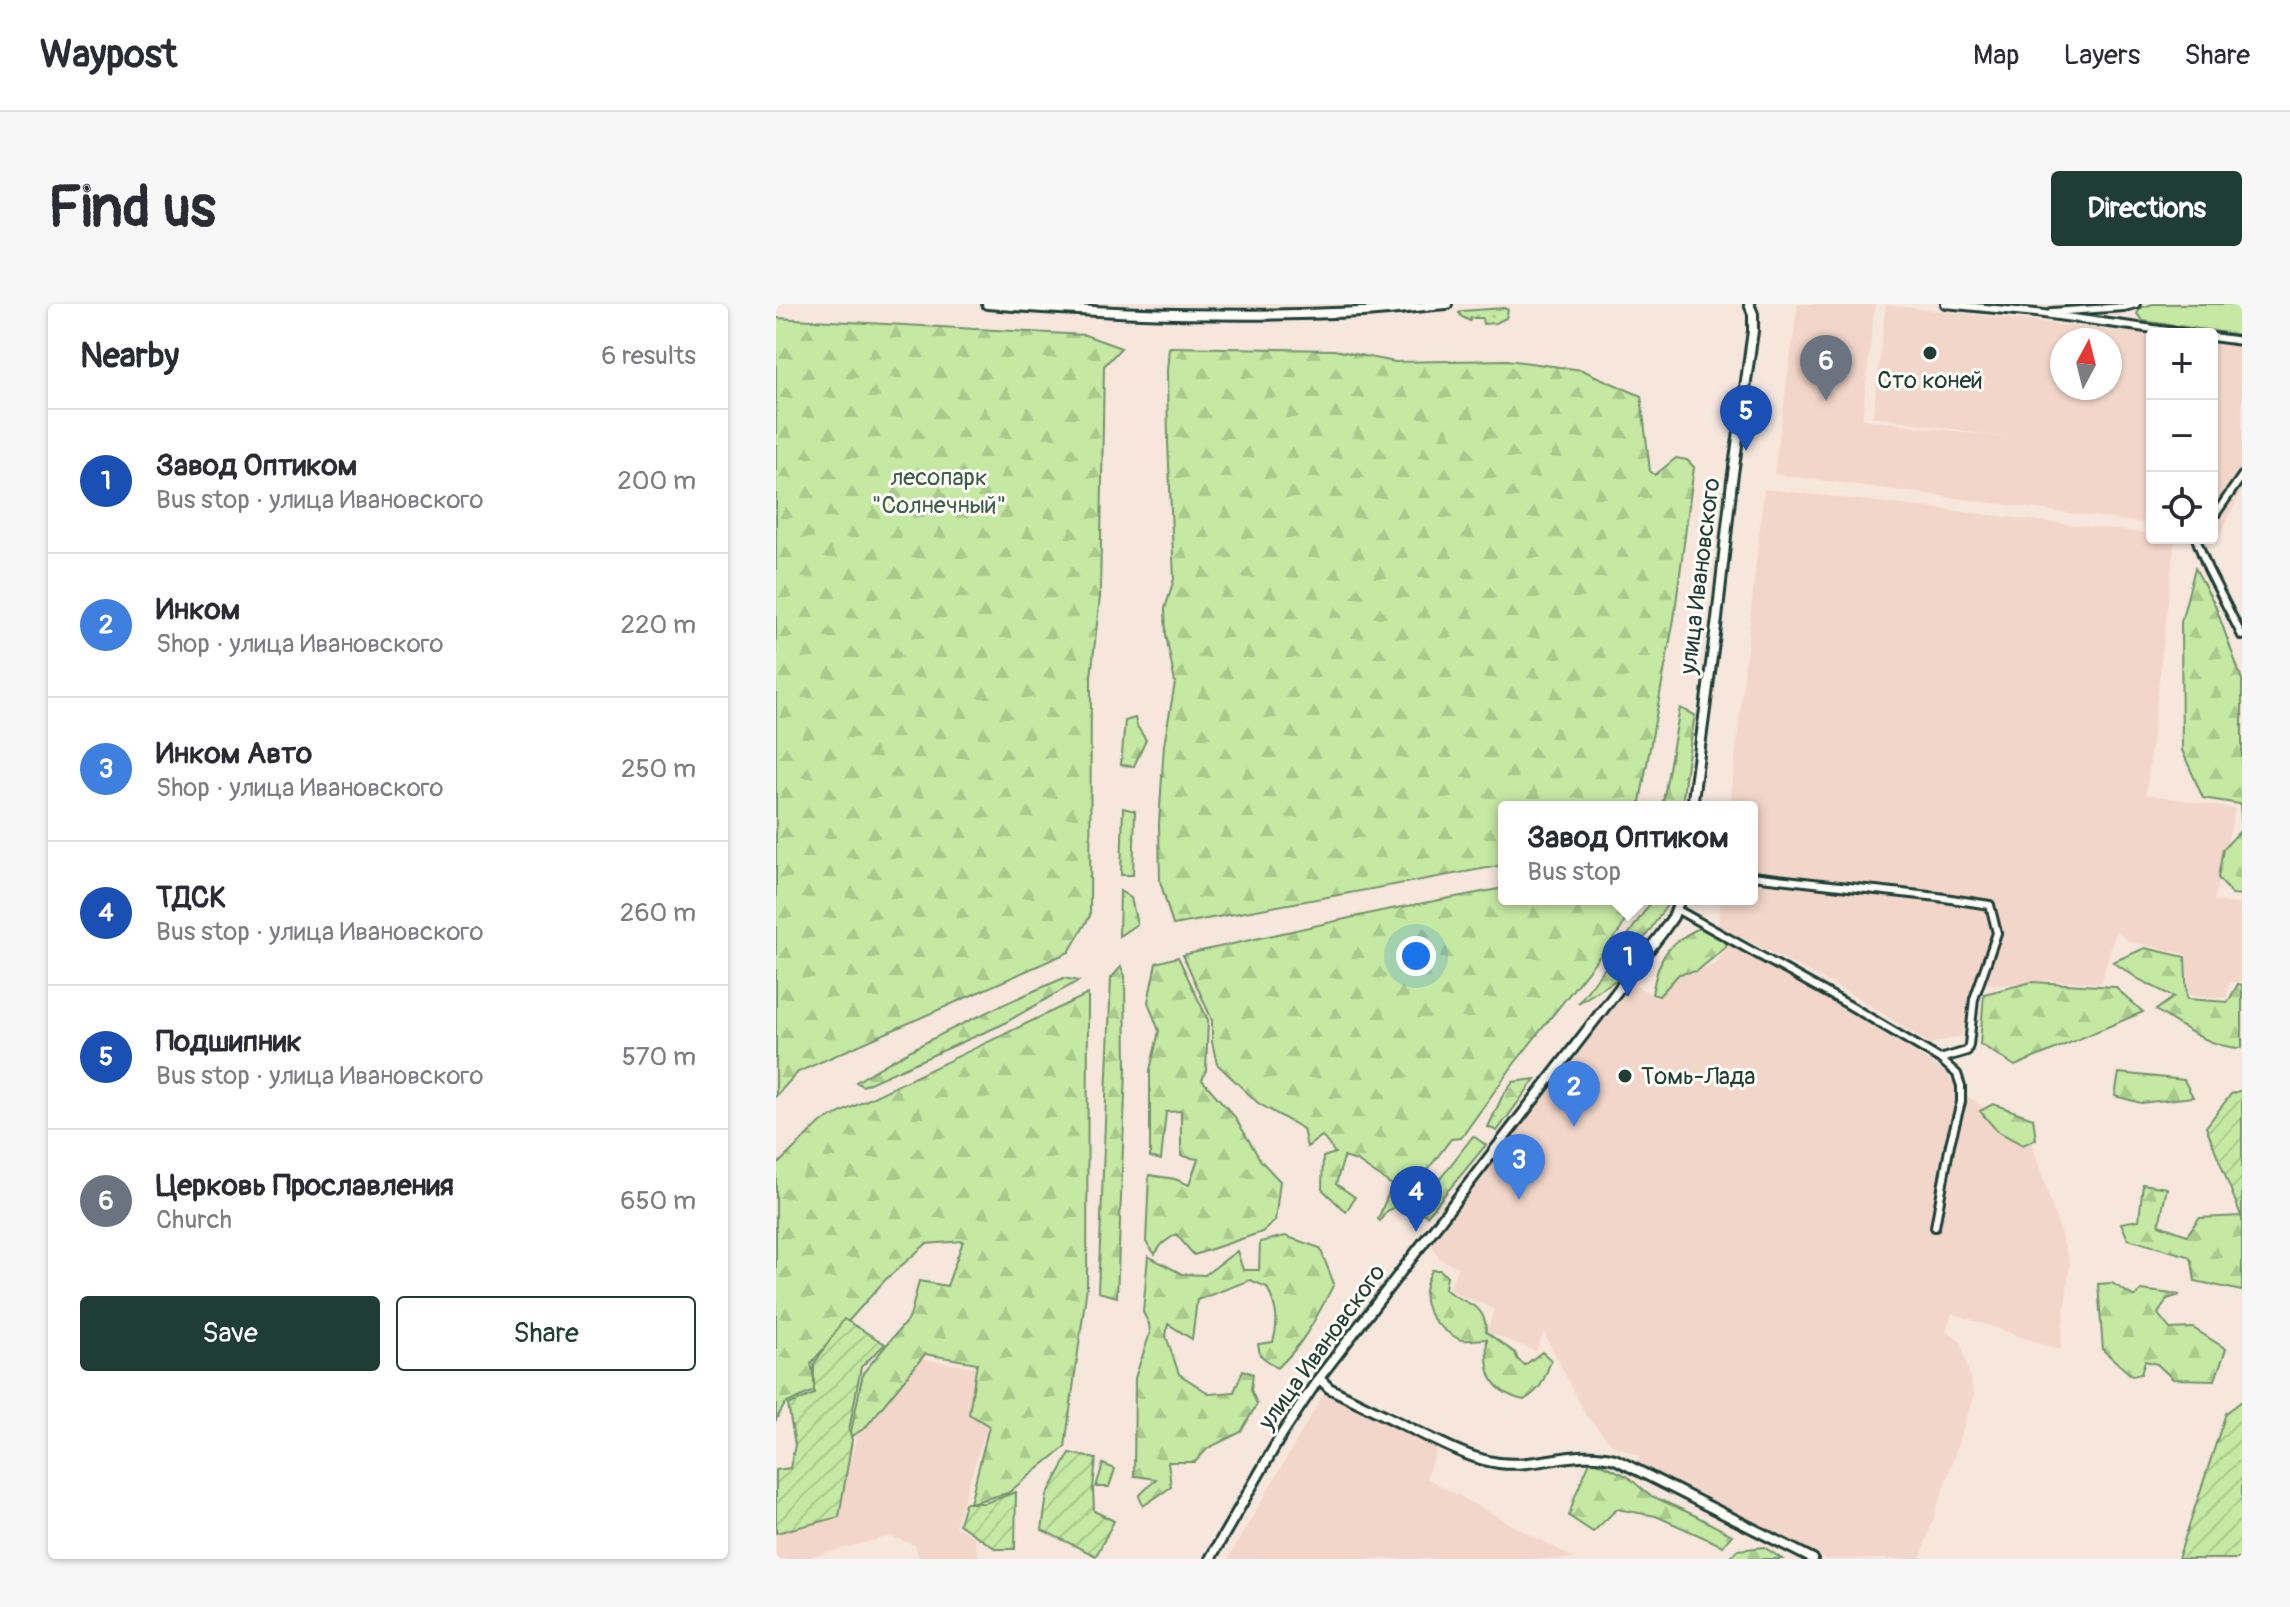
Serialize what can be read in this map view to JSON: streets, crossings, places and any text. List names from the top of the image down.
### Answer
{
  "streets": {
    "main road": ["улица Ивановского"]
  },
  "parks": ["лесопарк \"Солнечный\""],
  "places": ["Сто коней", "Томь-Лада"],
  "north": "top",
  "page": {
    "header": "Waypost",
    "nav": ["Map", "Layers", "Share"],
    "buttons": [
      "Directions",
      ["Save", "Share"]
    ],
    "title": "Find us",
    "heading": ["Nearby", "6 results"],
    "map_buttons": ["+", "−"],
    "pins": [
      "6",
      "5",
      "1",
      "2",
      "3",
      "4"
    ],
    "list": [
      {
        "mark": "1",
        "name": "Завод Оптиком",
        "note": "Bus stop · улица Ивановского",
        "value": "200 m"
      },
      {
        "mark": "2",
        "name": "Инком",
        "note": "Shop · улица Ивановского",
        "value": "220 m"
      },
      {
        "mark": "3",
        "name": "Инком Авто",
        "note": "Shop · улица Ивановского",
        "value": "250 m"
      },
      {
        "mark": "4",
        "name": "ТДСК",
        "note": "Bus stop · улица Ивановского",
        "value": "260 m"
      },
      {
        "mark": "5",
        "name": "Подшипник",
        "note": "Bus stop · улица Ивановского",
        "value": "570 m"
      },
      {
        "mark": "6",
        "name": "Церковь Прославления",
        "note": "Church",
        "value": "650 m"
      }
    ],
    "popup": ["Завод Оптиком", "Bus stop"]
  }
}
